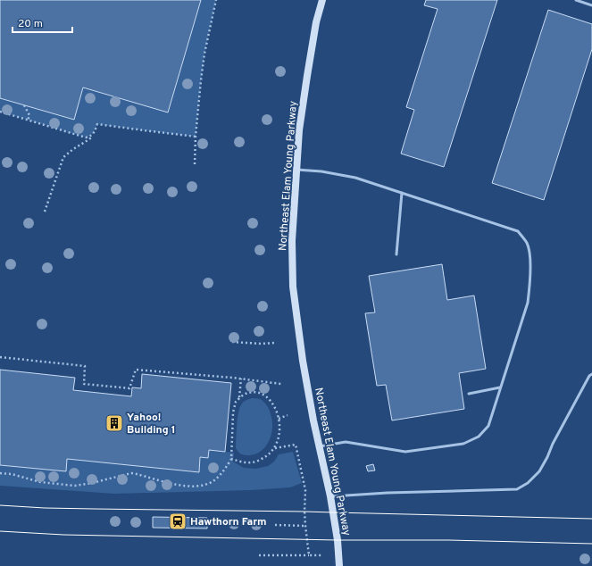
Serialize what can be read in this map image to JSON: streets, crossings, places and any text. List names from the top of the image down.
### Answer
{
  "streets": {
    "street": ["Northeast Elam Young Parkway"]
  },
  "places": {
    "building": ["Yahoo! Building 1"],
    "station": ["Hawthorn Farm"]
  },
  "scale_bar": "20 m"
}
